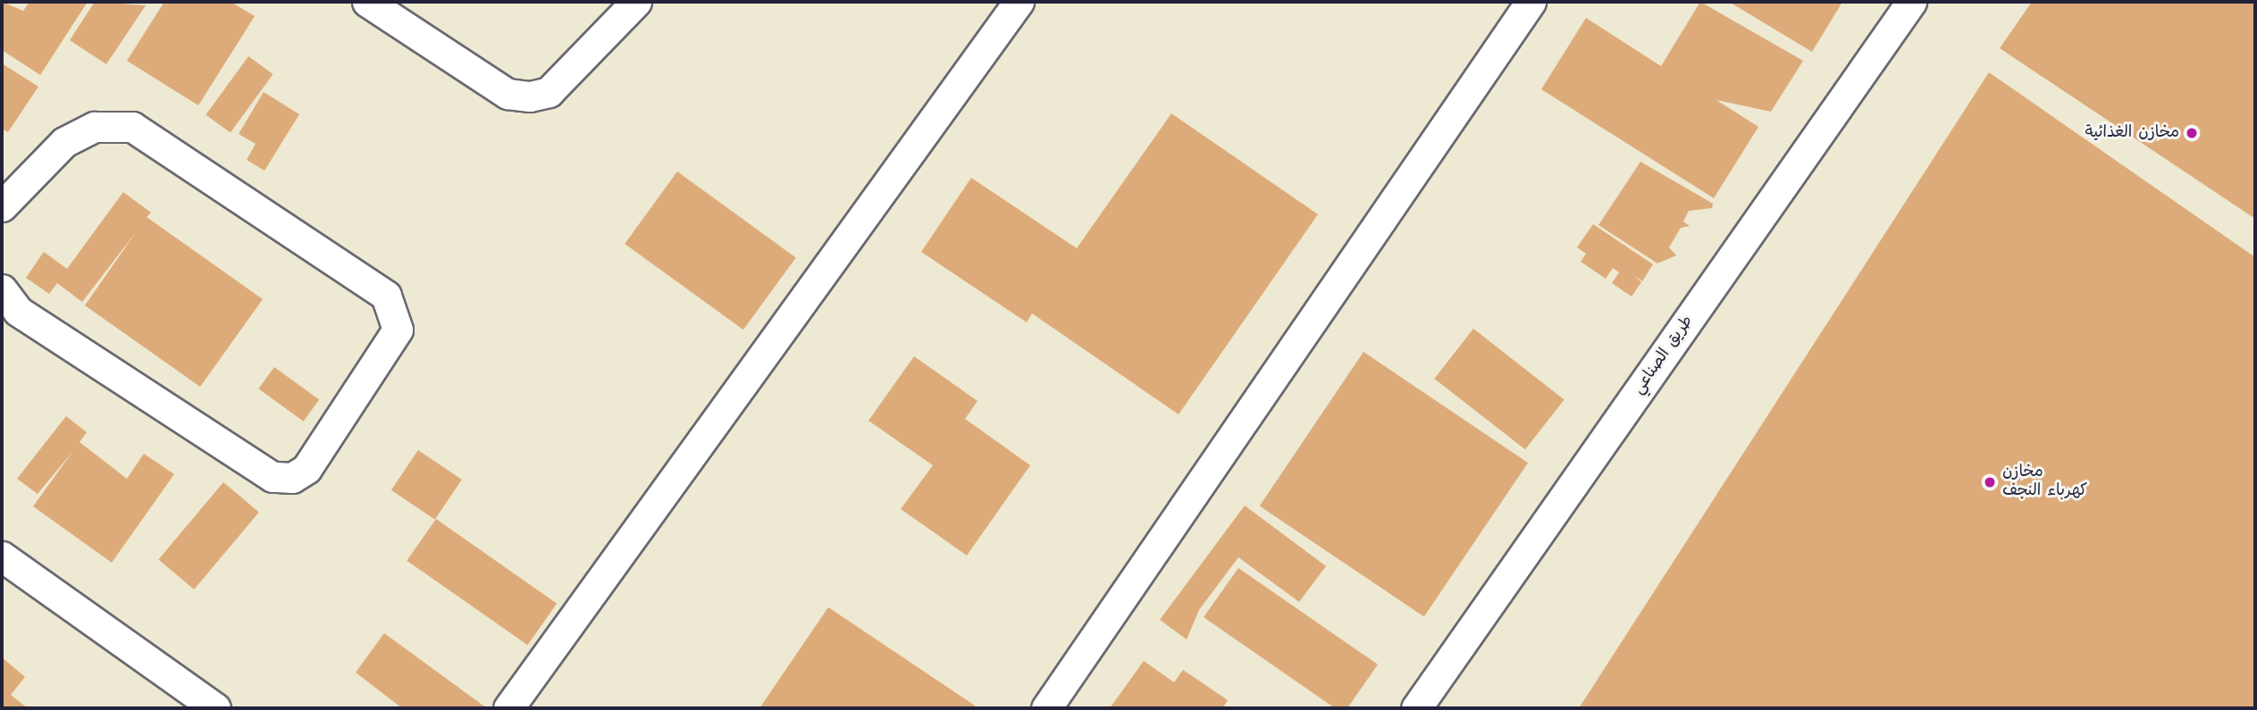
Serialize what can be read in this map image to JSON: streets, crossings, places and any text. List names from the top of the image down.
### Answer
{
  "streets": {
    "street": ["طريق الصناعي"]
  },
  "places": ["مخازن الغذائية", "مخازن كهرباء النجف"]
}
